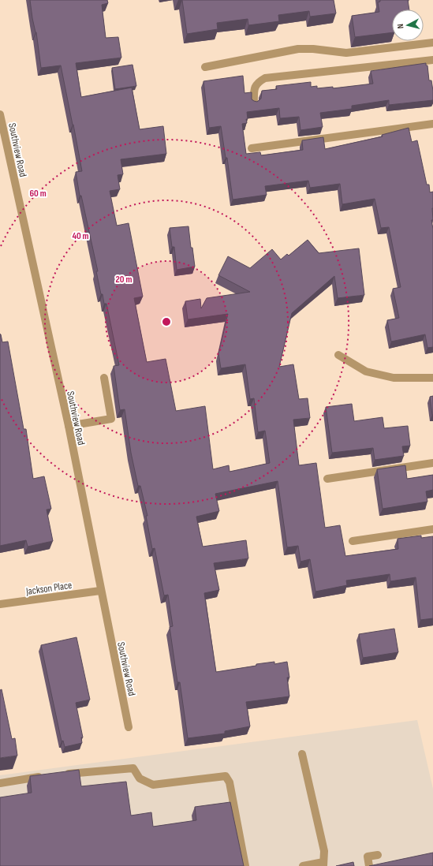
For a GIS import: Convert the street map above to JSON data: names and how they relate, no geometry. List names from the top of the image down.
{
  "streets": {
    "street": ["Southview Road", "Jackson Place"]
  },
  "crossings": [
    ["Southview Road", "Jackson Place"]
  ],
  "north": "left",
  "rings": ["60 m", "40 m", "20 m"]
}
